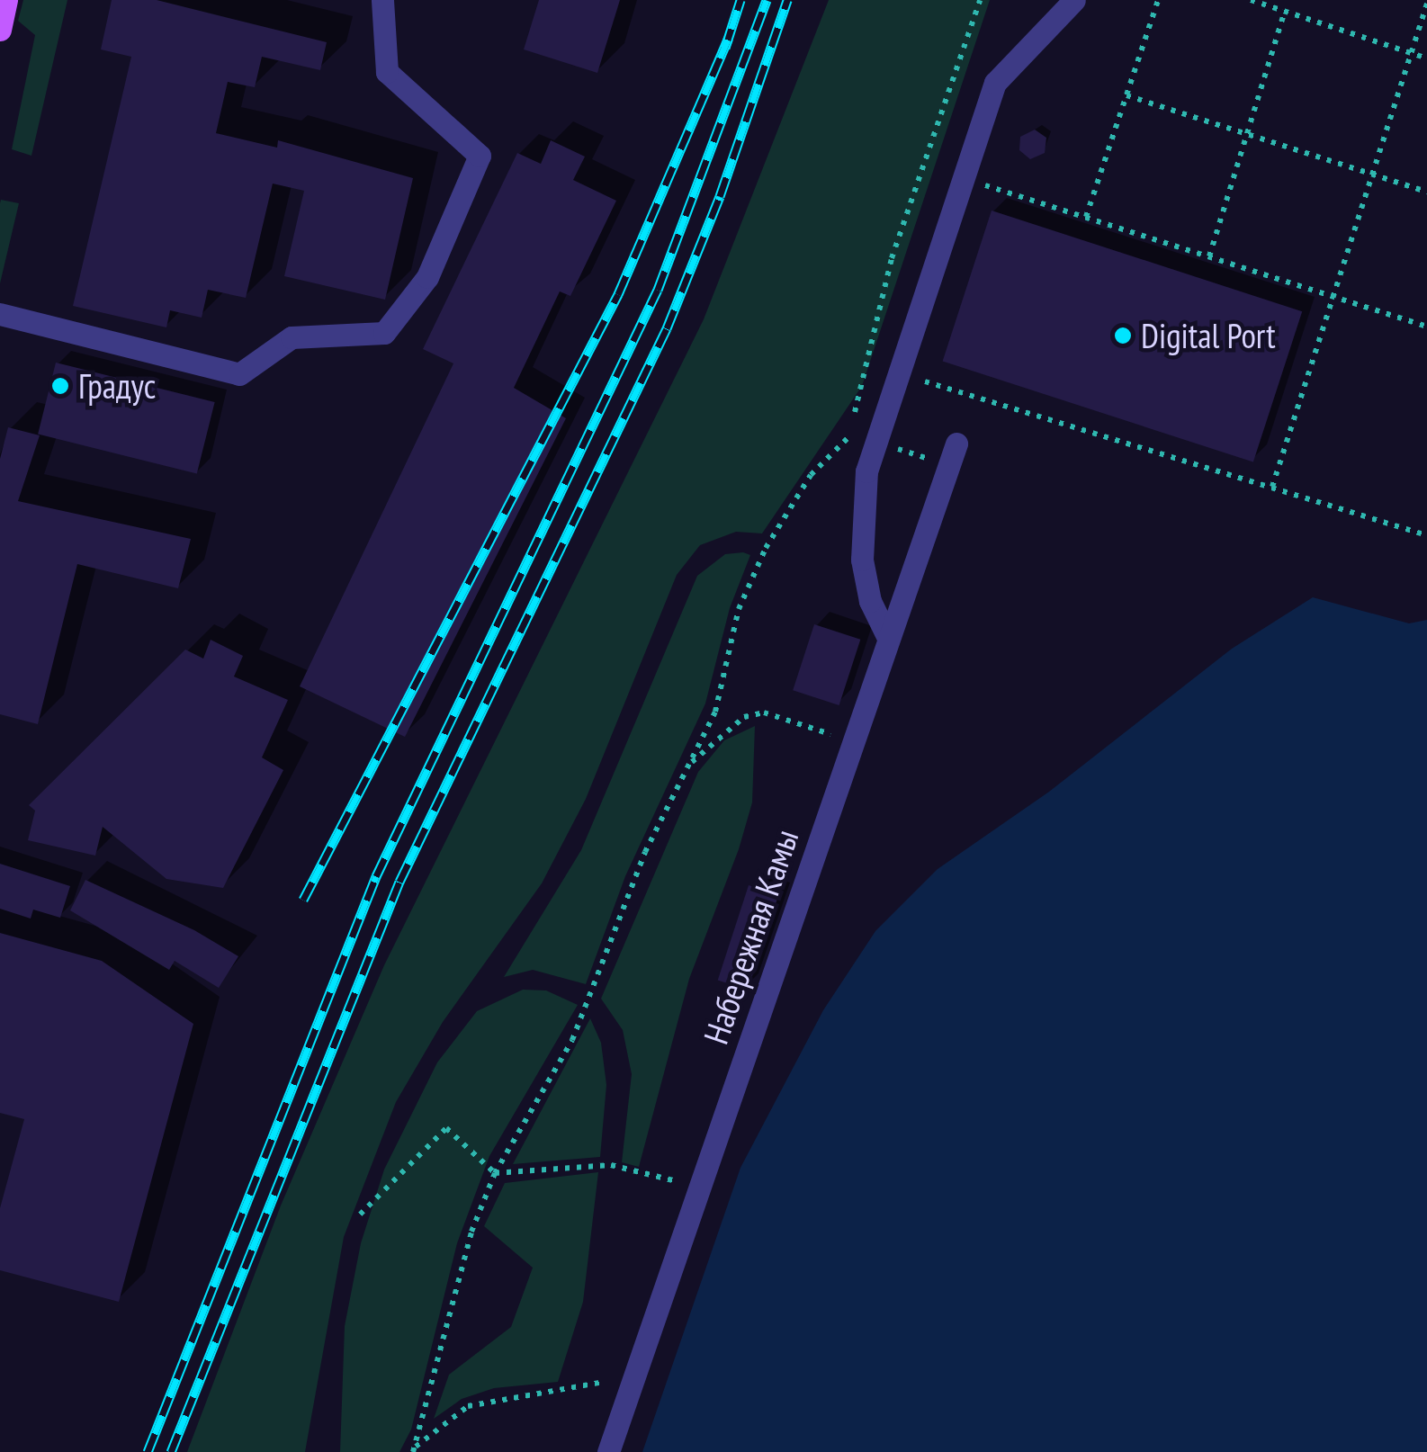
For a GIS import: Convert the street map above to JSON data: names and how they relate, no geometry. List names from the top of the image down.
{
  "streets": {
    "street": ["Набережная Камы"]
  },
  "places": ["Digital Port", "Градус"]
}
